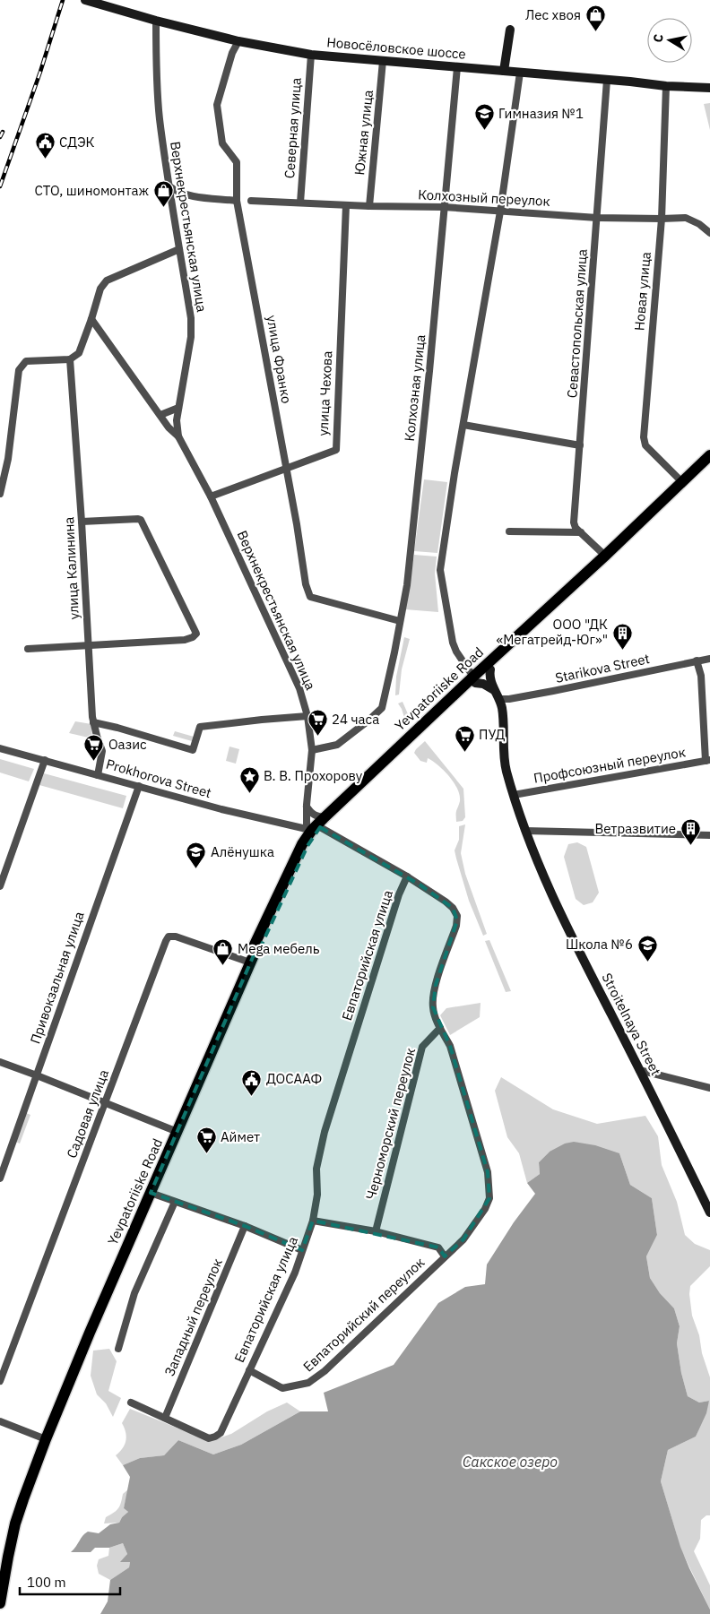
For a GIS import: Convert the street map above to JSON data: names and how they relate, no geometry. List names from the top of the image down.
{
  "streets": {
    "main road": ["Yevpatoriiske Road"],
    "street": [
      "Новосёловское шоссе",
      "Северная улица",
      "Южная улица",
      "Колхозный переулок",
      "Верхнекрестьянская улица",
      "Новая улица",
      "Севастопольская улица",
      "улица Франко",
      "Колхозная улица",
      "улица Чехова",
      "улица Калинина",
      "Starikova Street",
      "Профсоюзный переулок",
      "Prokhorova Street",
      "Евпаторийская улица",
      "Привокзальная улица",
      "Stroitelnaya Street",
      "Садовая улица",
      "Черноморский переулок",
      "Евпаторийский переулок",
      "Западный переулок"
    ]
  },
  "crossings": [
    ["Новосёловское шоссе", "Северная улица"],
    ["Новосёловское шоссе", "Южная улица"],
    ["Новосёловское шоссе", "Верхнекрестьянская улица"],
    ["Новосёловское шоссе", "Новая улица"],
    ["Новосёловское шоссе", "Севастопольская улица"],
    ["Новосёловское шоссе", "улица Франко"],
    ["Новосёловское шоссе", "Колхозная улица"],
    ["Северная улица", "Колхозный переулок"],
    ["Южная улица", "Колхозный переулок"],
    ["Колхозный переулок", "Новая улица"],
    ["Колхозный переулок", "Севастопольская улица"],
    ["Колхозный переулок", "Колхозная улица"],
    ["Колхозный переулок", "улица Чехова"],
    ["Верхнекрестьянская улица", "Колхозная улица"],
    ["Верхнекрестьянская улица", "улица Чехова"],
    ["Верхнекрестьянская улица", "Yevpatoriiske Road"],
    ["Верхнекрестьянская улица", "Prokhorova Street"],
    ["Новая улица", "Yevpatoriiske Road"],
    ["Севастопольская улица", "Yevpatoriiske Road"],
    ["улица Франко", "Колхозная улица"],
    ["улица Франко", "улица Чехова"],
    ["улица Калинина", "Prokhorova Street"],
    ["Starikova Street", "Stroitelnaya Street"],
    ["Yevpatoriiske Road", "Prokhorova Street"],
    ["Yevpatoriiske Road", "Stroitelnaya Street"],
    ["Yevpatoriiske Road", "Садовая улица"],
    ["Профсоюзный переулок", "Stroitelnaya Street"],
    ["Prokhorova Street", "Привокзальная улица"],
    ["Евпаторийская улица", "Евпаторийский переулок"],
    ["Евпаторийская улица", "Западный переулок"],
    ["Черноморский переулок", "Евпаторийский переулок"]
  ],
  "water": ["Сакское озеро"],
  "places": {
    "shop": ["Лес хвоя", "СТО, шиномонтаж", "Mega мебель"],
    "school or university": ["Гимназия №1", "Алёнушка", "Школа №6"],
    "public building": ["СДЭК", "ДОСААФ"],
    "building": ["ООО \"ДК «Мегатрейд-Юг»\"", "Ветразвитие"],
    "supermarket": [
      "24 часа",
      "ПУД",
      "Оазис",
      "Аймет"
    ],
    "place": ["В. В. Прохорову"]
  },
  "scale_bar": "100 m",
  "north": "left"
}
